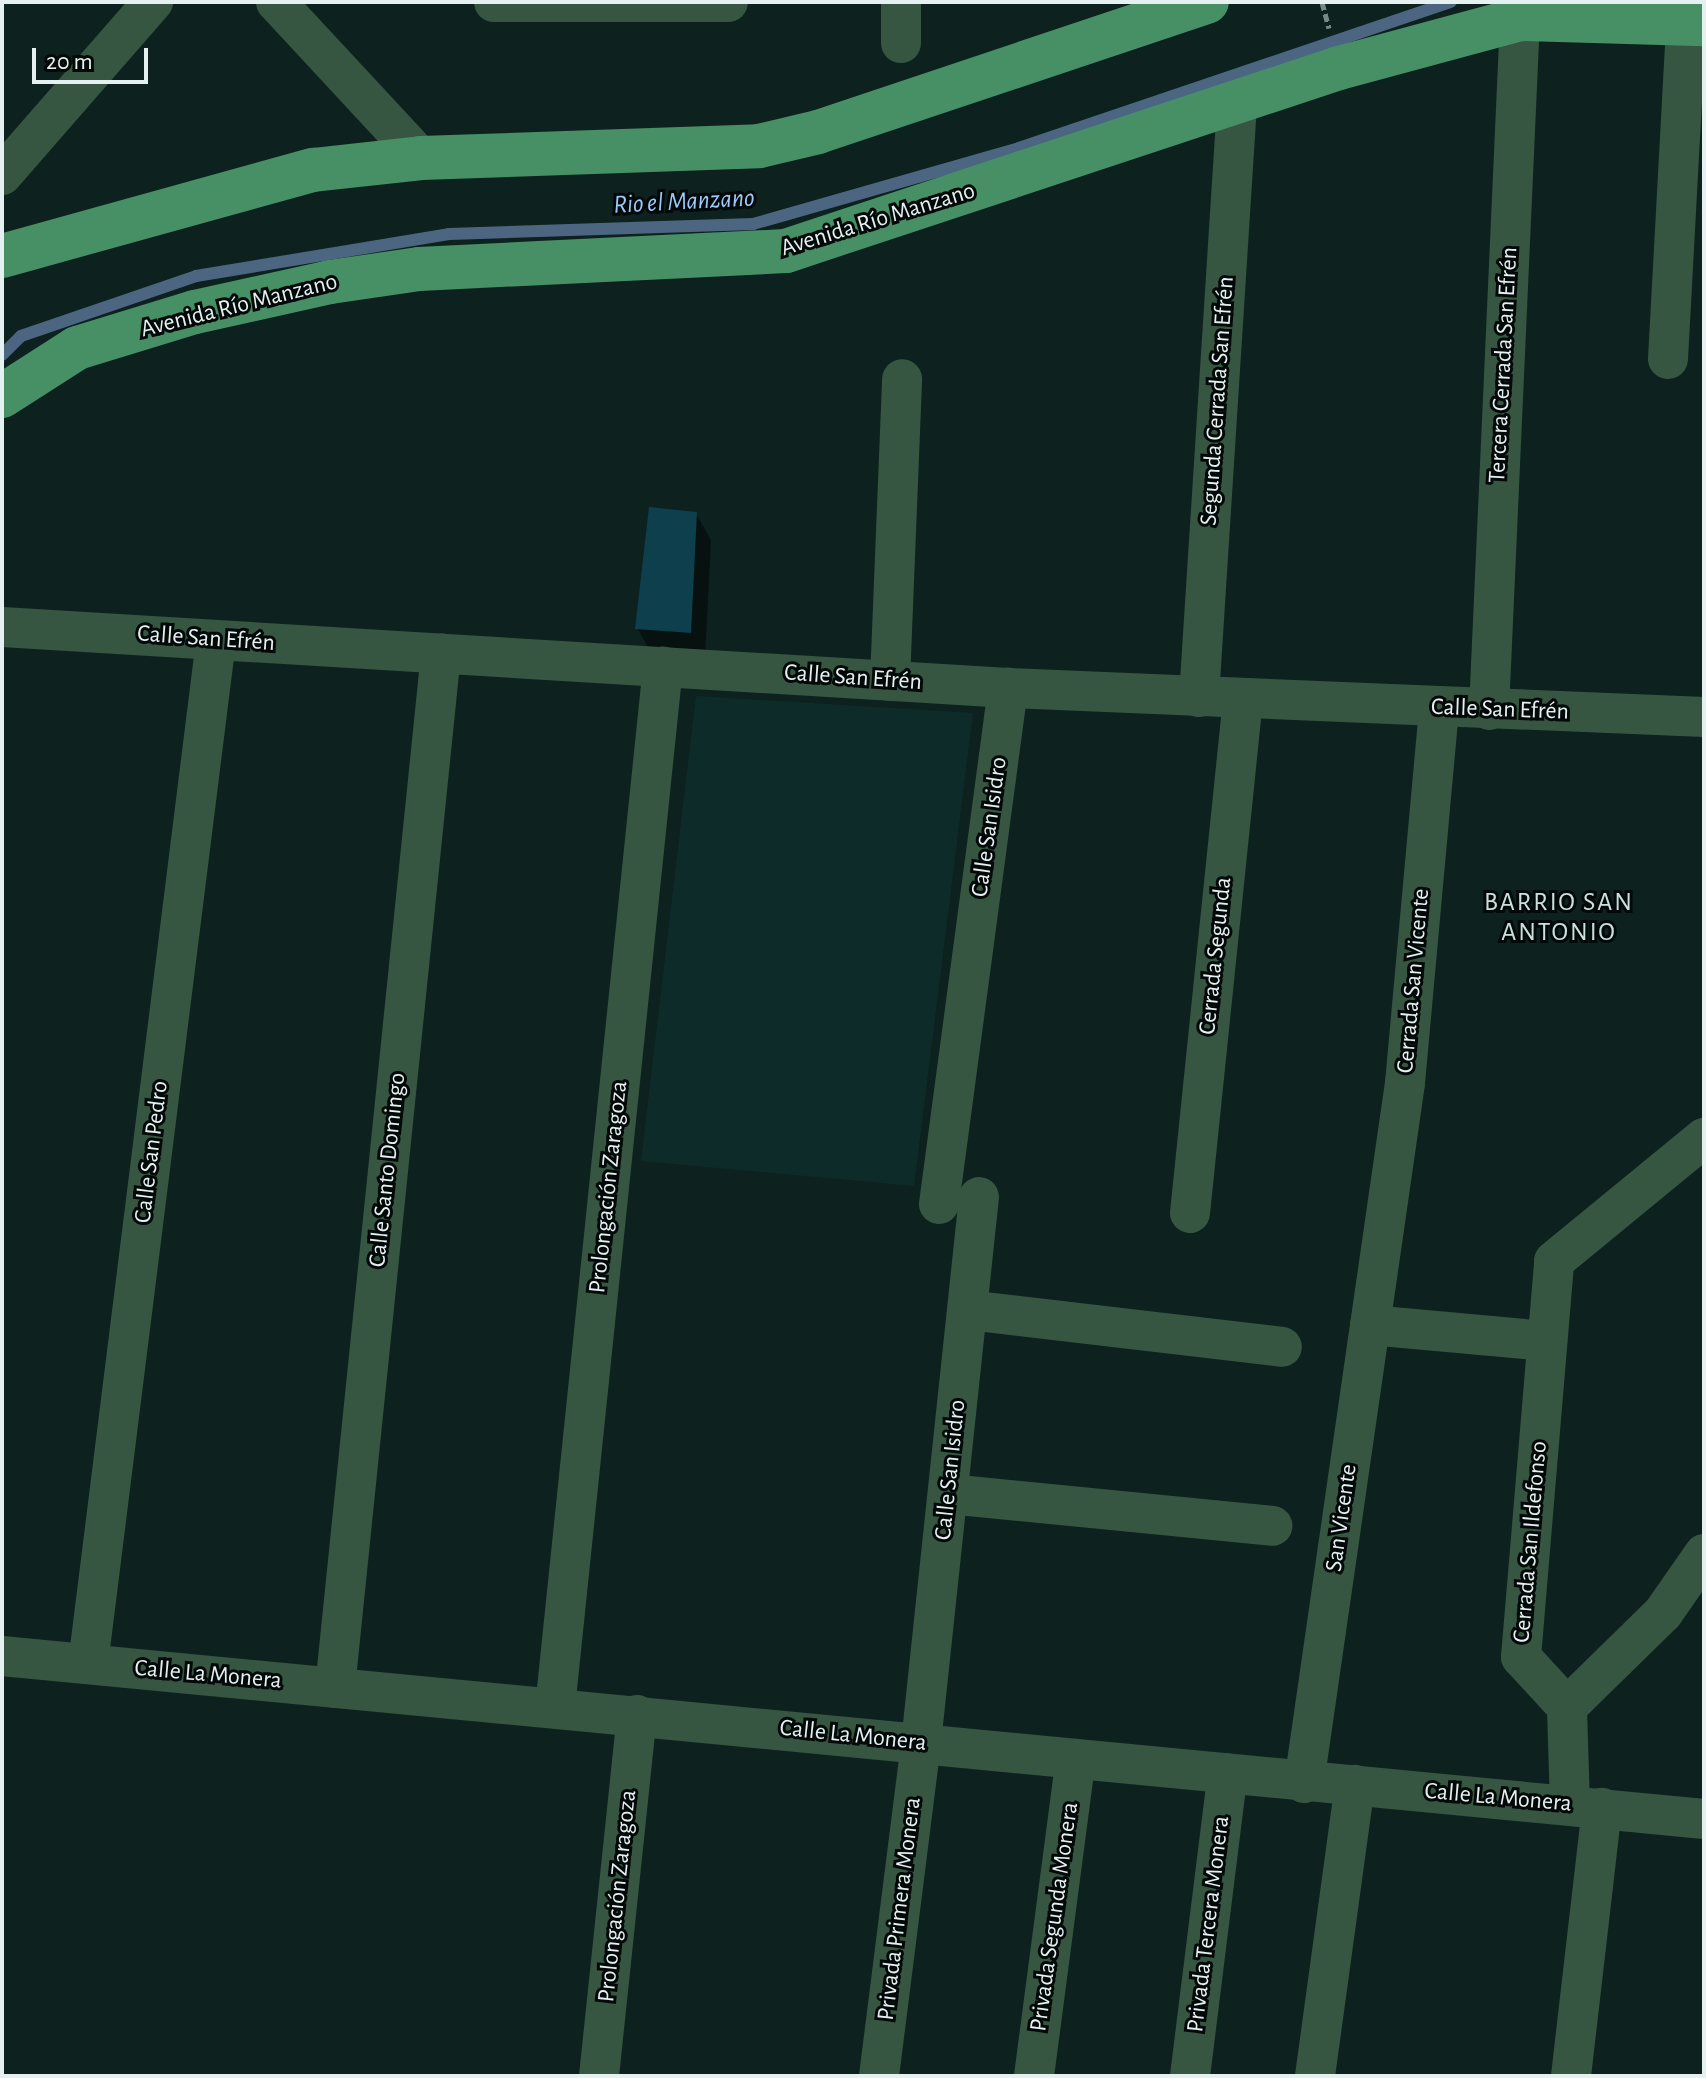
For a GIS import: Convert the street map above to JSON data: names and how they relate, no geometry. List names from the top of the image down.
{
  "streets": {
    "main road": ["Avenida Río Manzano"],
    "street": [
      "Tercera Cerrada San Efrén",
      "Segunda Cerrada San Efrén",
      "Calle San Efrén",
      "Calle San Isidro",
      "Cerrada Segunda",
      "Cerrada San Vicente",
      "Calle San Pedro",
      "Calle Santo Domingo",
      "Prolongación Zaragoza",
      "San Vicente",
      "Cerrada San Ildefonso",
      "Calle La Monera",
      "Privada Primera Monera",
      "Privada Segunda Monera",
      "Privada Tercera Monera"
    ]
  },
  "crossings": [
    ["Avenida Río Manzano", "Tercera Cerrada San Efrén"],
    ["Avenida Río Manzano", "Segunda Cerrada San Efrén"],
    ["Tercera Cerrada San Efrén", "Calle San Efrén"],
    ["Segunda Cerrada San Efrén", "Calle San Efrén"],
    ["Calle San Efrén", "Calle San Isidro"],
    ["Calle San Efrén", "Cerrada Segunda"],
    ["Calle San Efrén", "Cerrada San Vicente"],
    ["Calle San Efrén", "Calle San Pedro"],
    ["Calle San Efrén", "Calle Santo Domingo"],
    ["Calle San Efrén", "Prolongación Zaragoza"],
    ["Calle San Isidro", "Calle La Monera"],
    ["Calle San Isidro", "Privada Primera Monera"],
    ["Cerrada San Vicente", "San Vicente"],
    ["Calle San Pedro", "Calle La Monera"],
    ["Calle Santo Domingo", "Calle La Monera"],
    ["Prolongación Zaragoza", "Calle La Monera"],
    ["San Vicente", "Calle La Monera"],
    ["Calle La Monera", "Privada Primera Monera"],
    ["Calle La Monera", "Privada Segunda Monera"],
    ["Calle La Monera", "Privada Tercera Monera"]
  ],
  "districts": ["BARRIO SAN ANTONIO"],
  "water": ["Rio el Manzano"],
  "scale_bar": "20 m"
}
